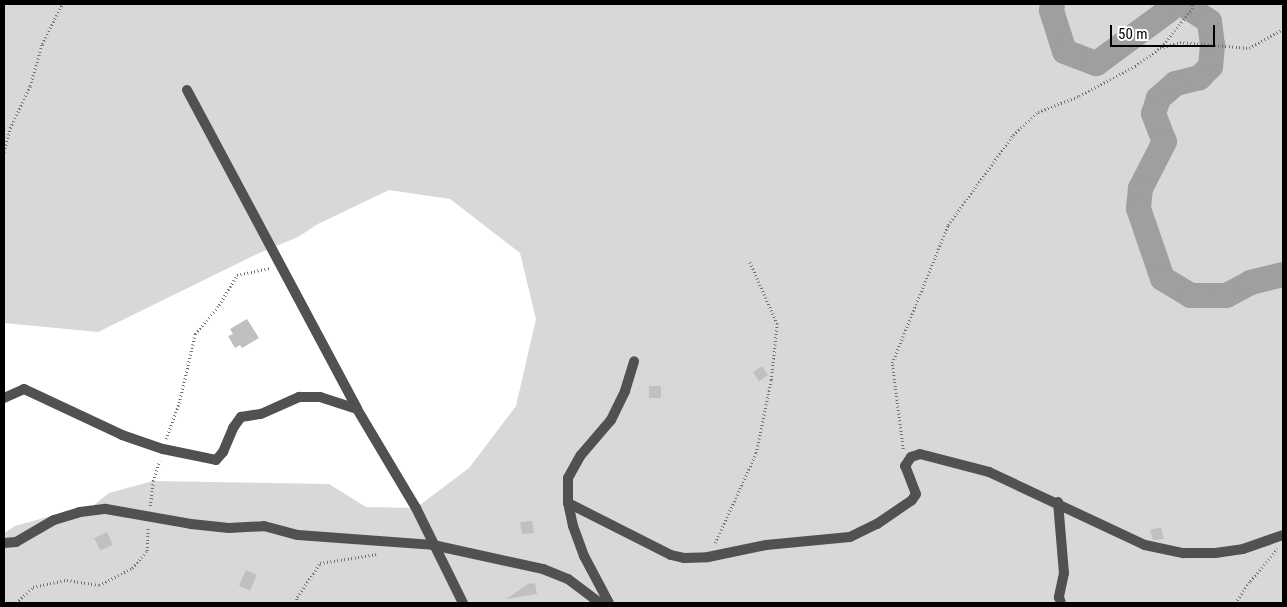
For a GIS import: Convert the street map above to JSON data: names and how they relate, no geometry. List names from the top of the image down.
{
  "scale_bar": "50 m"
}
